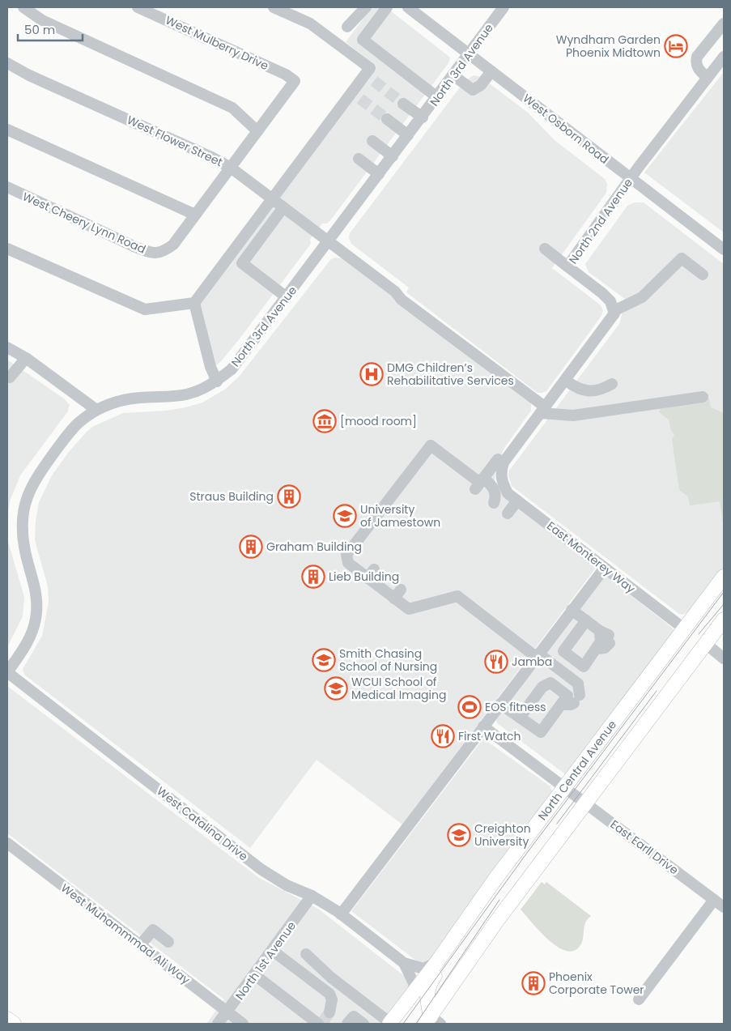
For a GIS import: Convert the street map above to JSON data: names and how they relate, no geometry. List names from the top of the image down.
{
  "streets": {
    "main road": ["North Central Avenue"],
    "street": [
      "West Mulberry Drive",
      "North 3rd Avenue",
      "West Osborn Road",
      "West Flower Street",
      "North 2nd Avenue",
      "West Cheery Lynn Road",
      "East Monterey Way",
      "West Catalina Drive",
      "East Earll Drive",
      "West Muhammmad Ali Way",
      "North 1st Avenue"
    ]
  },
  "crossings": [
    ["North 3rd Avenue", "West Osborn Road"],
    ["North 3rd Avenue", "West Flower Street"],
    ["North 3rd Avenue", "West Catalina Drive"],
    ["West Osborn Road", "North 2nd Avenue"],
    ["East Monterey Way", "North Central Avenue"],
    ["North Central Avenue", "West Catalina Drive"],
    ["North Central Avenue", "East Earll Drive"],
    ["West Catalina Drive", "North 1st Avenue"],
    ["West Muhammmad Ali Way", "North 1st Avenue"]
  ],
  "places": {
    "hotel": ["Wyndham Garden Phoenix Midtown"],
    "hospital": ["DMG Children’s Rehabilitative Services"],
    "museum": ["[mood room]"],
    "building": [
      "Straus Building",
      "Graham Building",
      "Lieb Building",
      "Phoenix Corporate Tower"
    ],
    "school or university": [
      "University of Jamestown",
      "Smith Chasing School of Nursing",
      "WCUI School of Medical Imaging",
      "Creighton University"
    ],
    "restaurant": ["Jamba", "First Watch"],
    "sports": ["EOS fitness"]
  },
  "scale_bar": "50 m"
}
